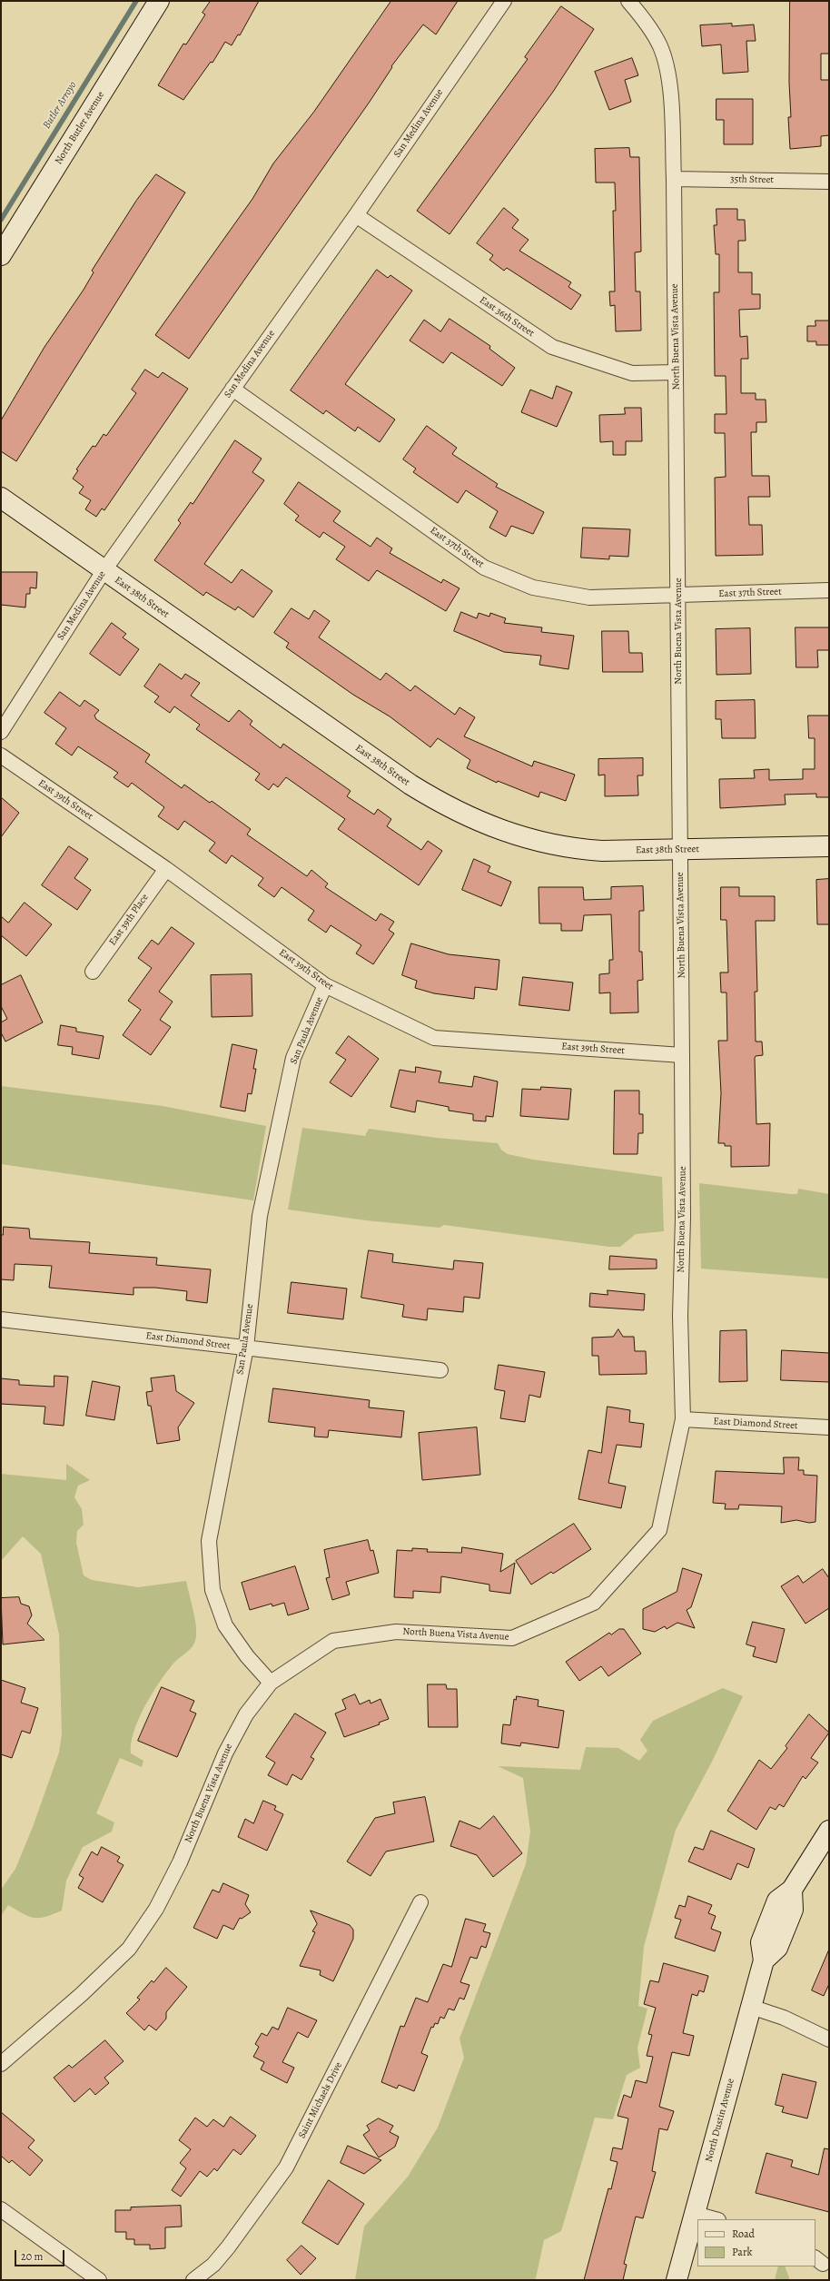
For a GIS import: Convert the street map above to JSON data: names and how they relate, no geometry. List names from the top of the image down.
{
  "streets": {
    "street": [
      "San Medina Avenue",
      "North Butler Avenue",
      "35th Street",
      "East 36th Street",
      "North Buena Vista Avenue",
      "East 37th Street",
      "East 38th Street",
      "East 39th Street",
      "East 39th Place",
      "San Paula Avenue",
      "East Diamond Street",
      "Saint Michaels Drive",
      "North Dustin Avenue"
    ]
  },
  "crossings": [
    ["San Medina Avenue", "East 36th Street"],
    ["San Medina Avenue", "East 37th Street"],
    ["San Medina Avenue", "East 38th Street"],
    ["35th Street", "North Buena Vista Avenue"],
    ["East 36th Street", "North Buena Vista Avenue"],
    ["North Buena Vista Avenue", "East 37th Street"],
    ["North Buena Vista Avenue", "East 38th Street"],
    ["North Buena Vista Avenue", "East 39th Street"],
    ["North Buena Vista Avenue", "San Paula Avenue"],
    ["North Buena Vista Avenue", "East Diamond Street"],
    ["East 39th Street", "East 39th Place"],
    ["East 39th Street", "San Paula Avenue"],
    ["San Paula Avenue", "East Diamond Street"]
  ],
  "water": ["Butler Arroyo"],
  "legend": ["Road", "Park"],
  "scale_bar": "20 m"
}
